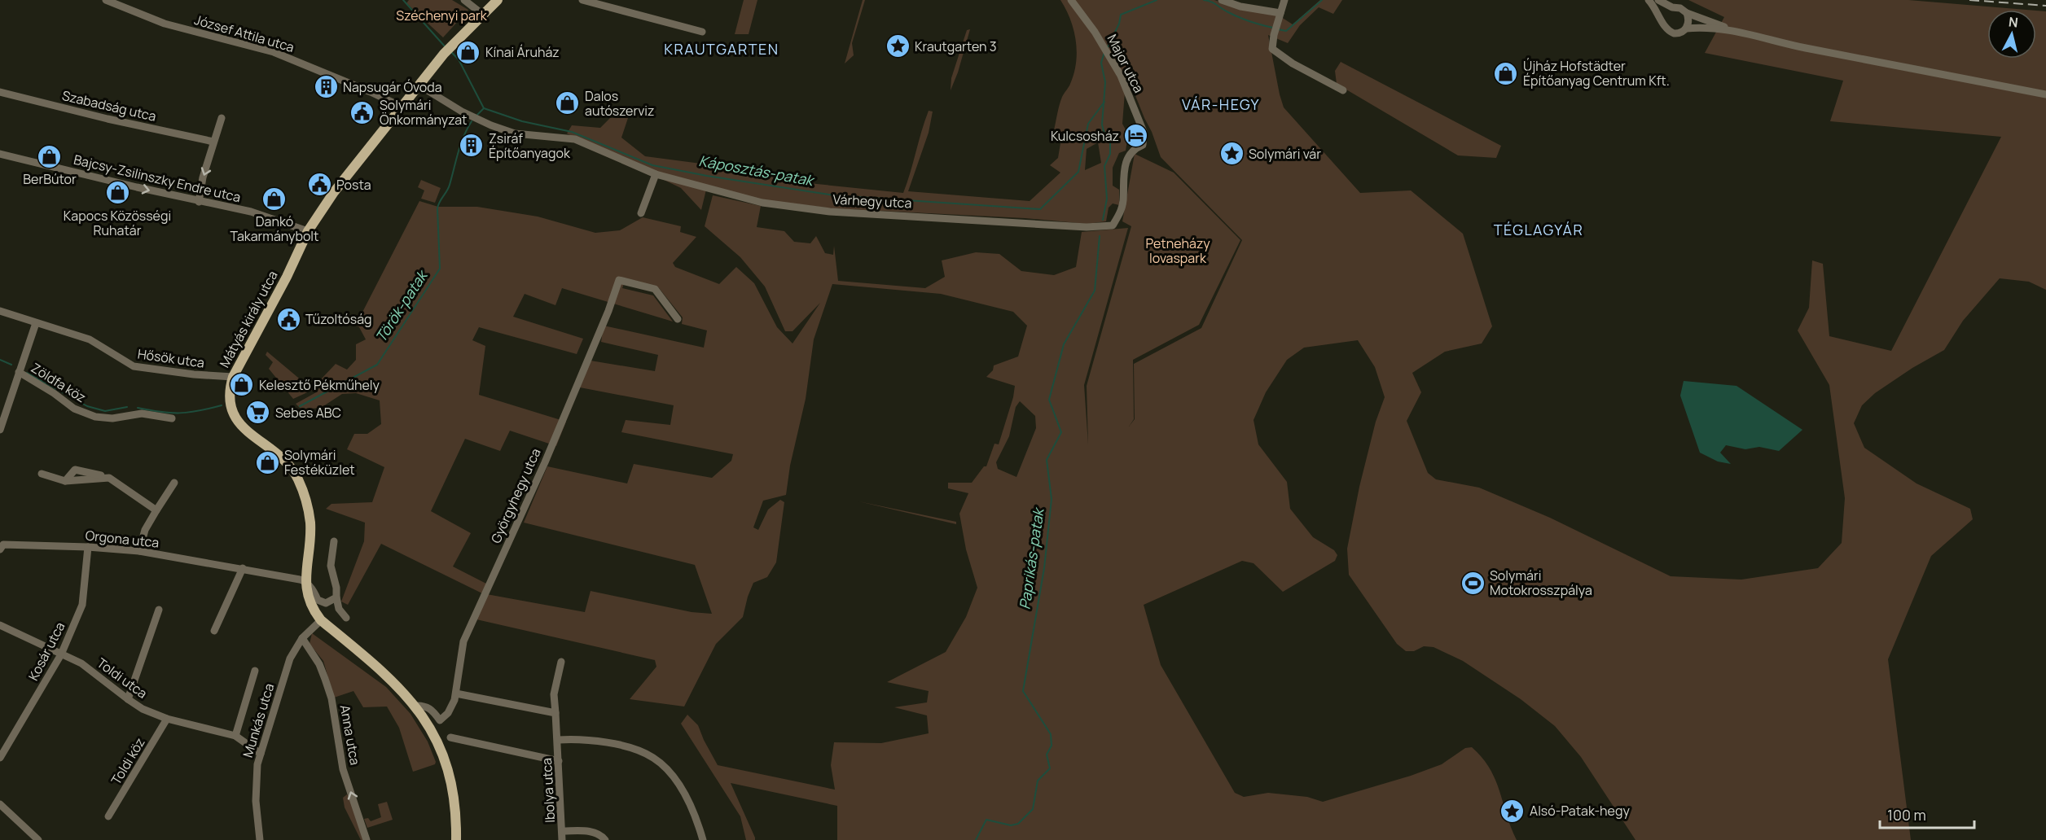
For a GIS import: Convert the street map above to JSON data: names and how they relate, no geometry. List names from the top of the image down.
{
  "streets": {
    "main road": ["Mátyás király utca"],
    "street": [
      "József Attila utca",
      "Major utca",
      "Szabadság utca",
      "Bajcsy-Zsilinszky Endre utca",
      "Várhegy utca",
      "Hősök utca",
      "Zöldfa köz",
      "Györgyhegy utca",
      "Orgona utca",
      "Kosár utca",
      "Toldi utca",
      "Munkás utca",
      "Anna utca",
      "Toldi köz",
      "Ibolya utca"
    ]
  },
  "crossings": [
    ["József Attila utca", "Mátyás király utca"],
    ["Major utca", "Várhegy utca"],
    ["Bajcsy-Zsilinszky Endre utca", "Mátyás király utca"],
    ["Várhegy utca", "Mátyás király utca"],
    ["Mátyás király utca", "Hősök utca"],
    ["Mátyás király utca", "Györgyhegy utca"],
    ["Mátyás király utca", "Orgona utca"],
    ["Mátyás király utca", "Munkás utca"],
    ["Orgona utca", "Kosár utca"],
    ["Kosár utca", "Toldi utca"],
    ["Toldi utca", "Munkás utca"],
    ["Toldi utca", "Toldi köz"],
    ["Munkás utca", "Anna utca"]
  ],
  "one_way": ["Bajcsy-Zsilinszky Endre utca", "Anna utca"],
  "districts": ["KRAUTGARTEN", "VÁR-HEGY", "TÉGLAGYÁR"],
  "water": ["Káposztás-patak", "Török-patak", "Paprikás-patak"],
  "parks": ["Széchenyi park", "Petneházy lovaspark"],
  "places": {
    "place": ["Krautgarten 3", "Solymári vár", "Alsó-Patak-hegy"],
    "shop": [
      "Kínai Áruház",
      "Újház Hofstädter Építőanyag Centrum Kft.",
      "Dalos autószerviz",
      "BerBútor",
      "Kapocs Közösségi Ruhatár",
      "Dankó Takarmánybolt",
      "Kelesztő Pékműhely",
      "Solymári Festéküzlet"
    ],
    "building": ["Napsugár Óvoda", "Zsiráf Építőanyagok"],
    "public building": ["Solymári Önkormányzat", "Posta", "Tűzoltóság"],
    "hotel": ["Kulcsosház"],
    "supermarket": ["Sebes ABC"],
    "sports": ["Solymári Motokrosszpálya"]
  },
  "scale_bar": "100 m",
  "north": "top"
}
